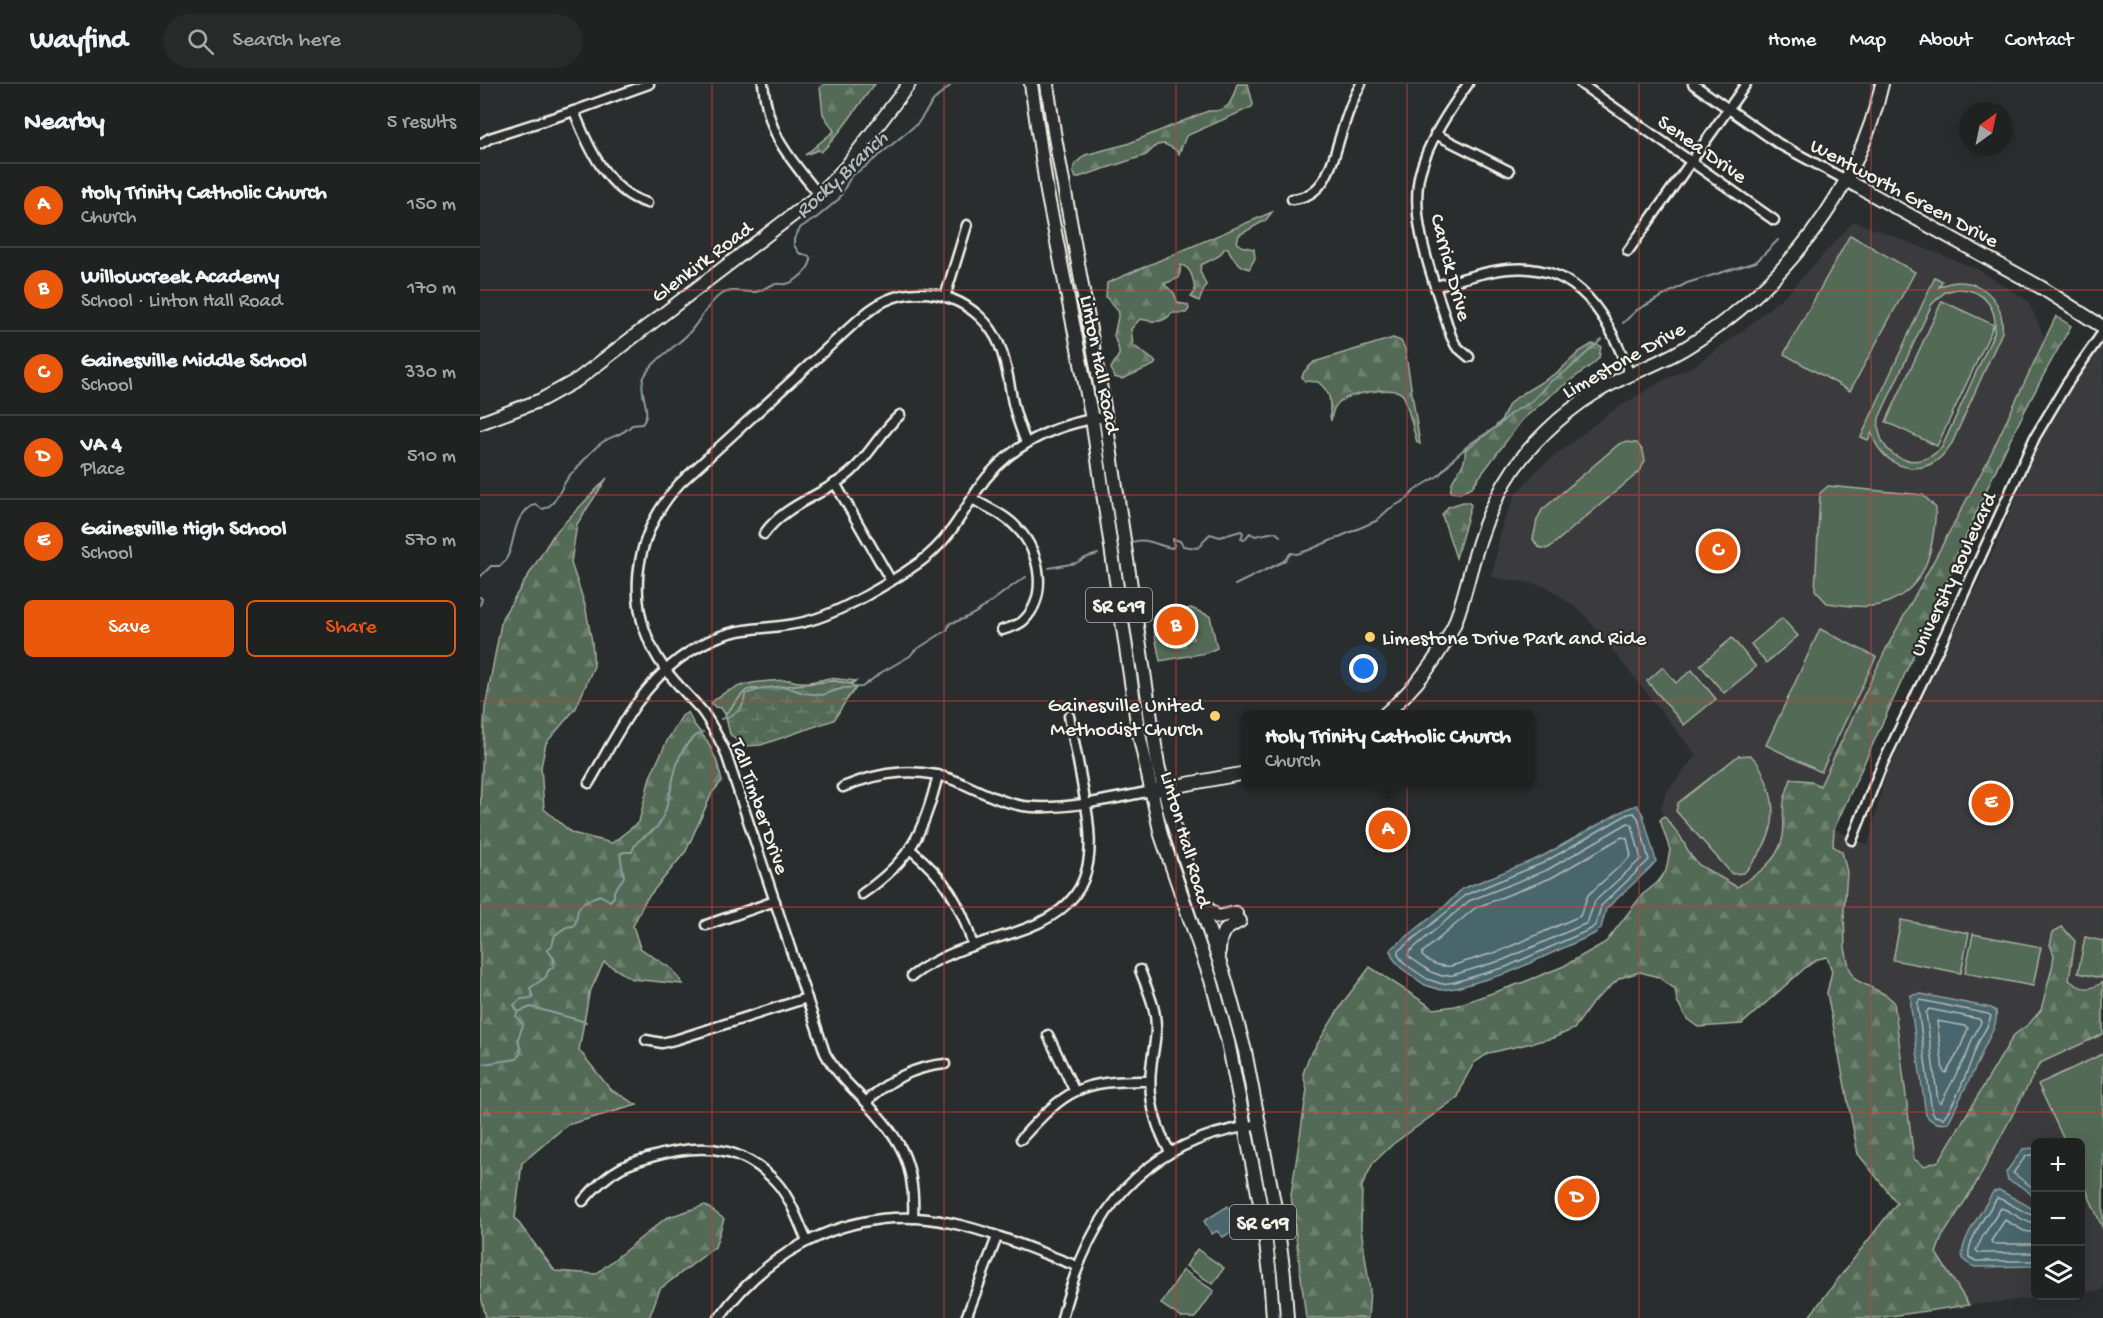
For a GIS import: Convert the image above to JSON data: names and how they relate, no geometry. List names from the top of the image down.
{
  "streets": {
    "main road": [
      "Wentworth Green Drive",
      "Glenkirk Road",
      "Limestone Drive",
      "Linton Hall Road",
      "SR 619"
    ],
    "street": [
      "Senea Drive",
      "Carrick Drive",
      "University Boulevard",
      "Tall Timber Drive"
    ]
  },
  "crossings": [
    ["Wentworth Green Drive", "Limestone Drive"]
  ],
  "water": ["Rocky Branch"],
  "places": ["Limestone Drive Park and Ride", "Gainesville United Methodist Church"],
  "north": "top right",
  "page": {
    "header": "Wayfind",
    "search": "Search here",
    "nav": [
      "Home",
      "Map",
      "About",
      "Contact"
    ],
    "heading": ["Nearby", "5 results"],
    "list": [
      {
        "mark": "A",
        "name": "Holy Trinity Catholic Church",
        "note": "Church",
        "value": "150 m"
      },
      {
        "mark": "B",
        "name": "Willowcreek Academy",
        "note": "School · Linton Hall Road",
        "value": "170 m"
      },
      {
        "mark": "C",
        "name": "Gainesville Middle School",
        "note": "School",
        "value": "330 m"
      },
      {
        "mark": "D",
        "name": "VA 4",
        "note": "Place",
        "value": "510 m"
      },
      {
        "mark": "E",
        "name": "Gainesville High School",
        "note": "School",
        "value": "570 m"
      }
    ],
    "pins": [
      "C",
      "B",
      "E",
      "A",
      "D"
    ],
    "buttons": ["Save", "Share"],
    "popup": ["Holy Trinity Catholic Church", "Church"],
    "map_buttons": ["+", "−"]
  }
}
